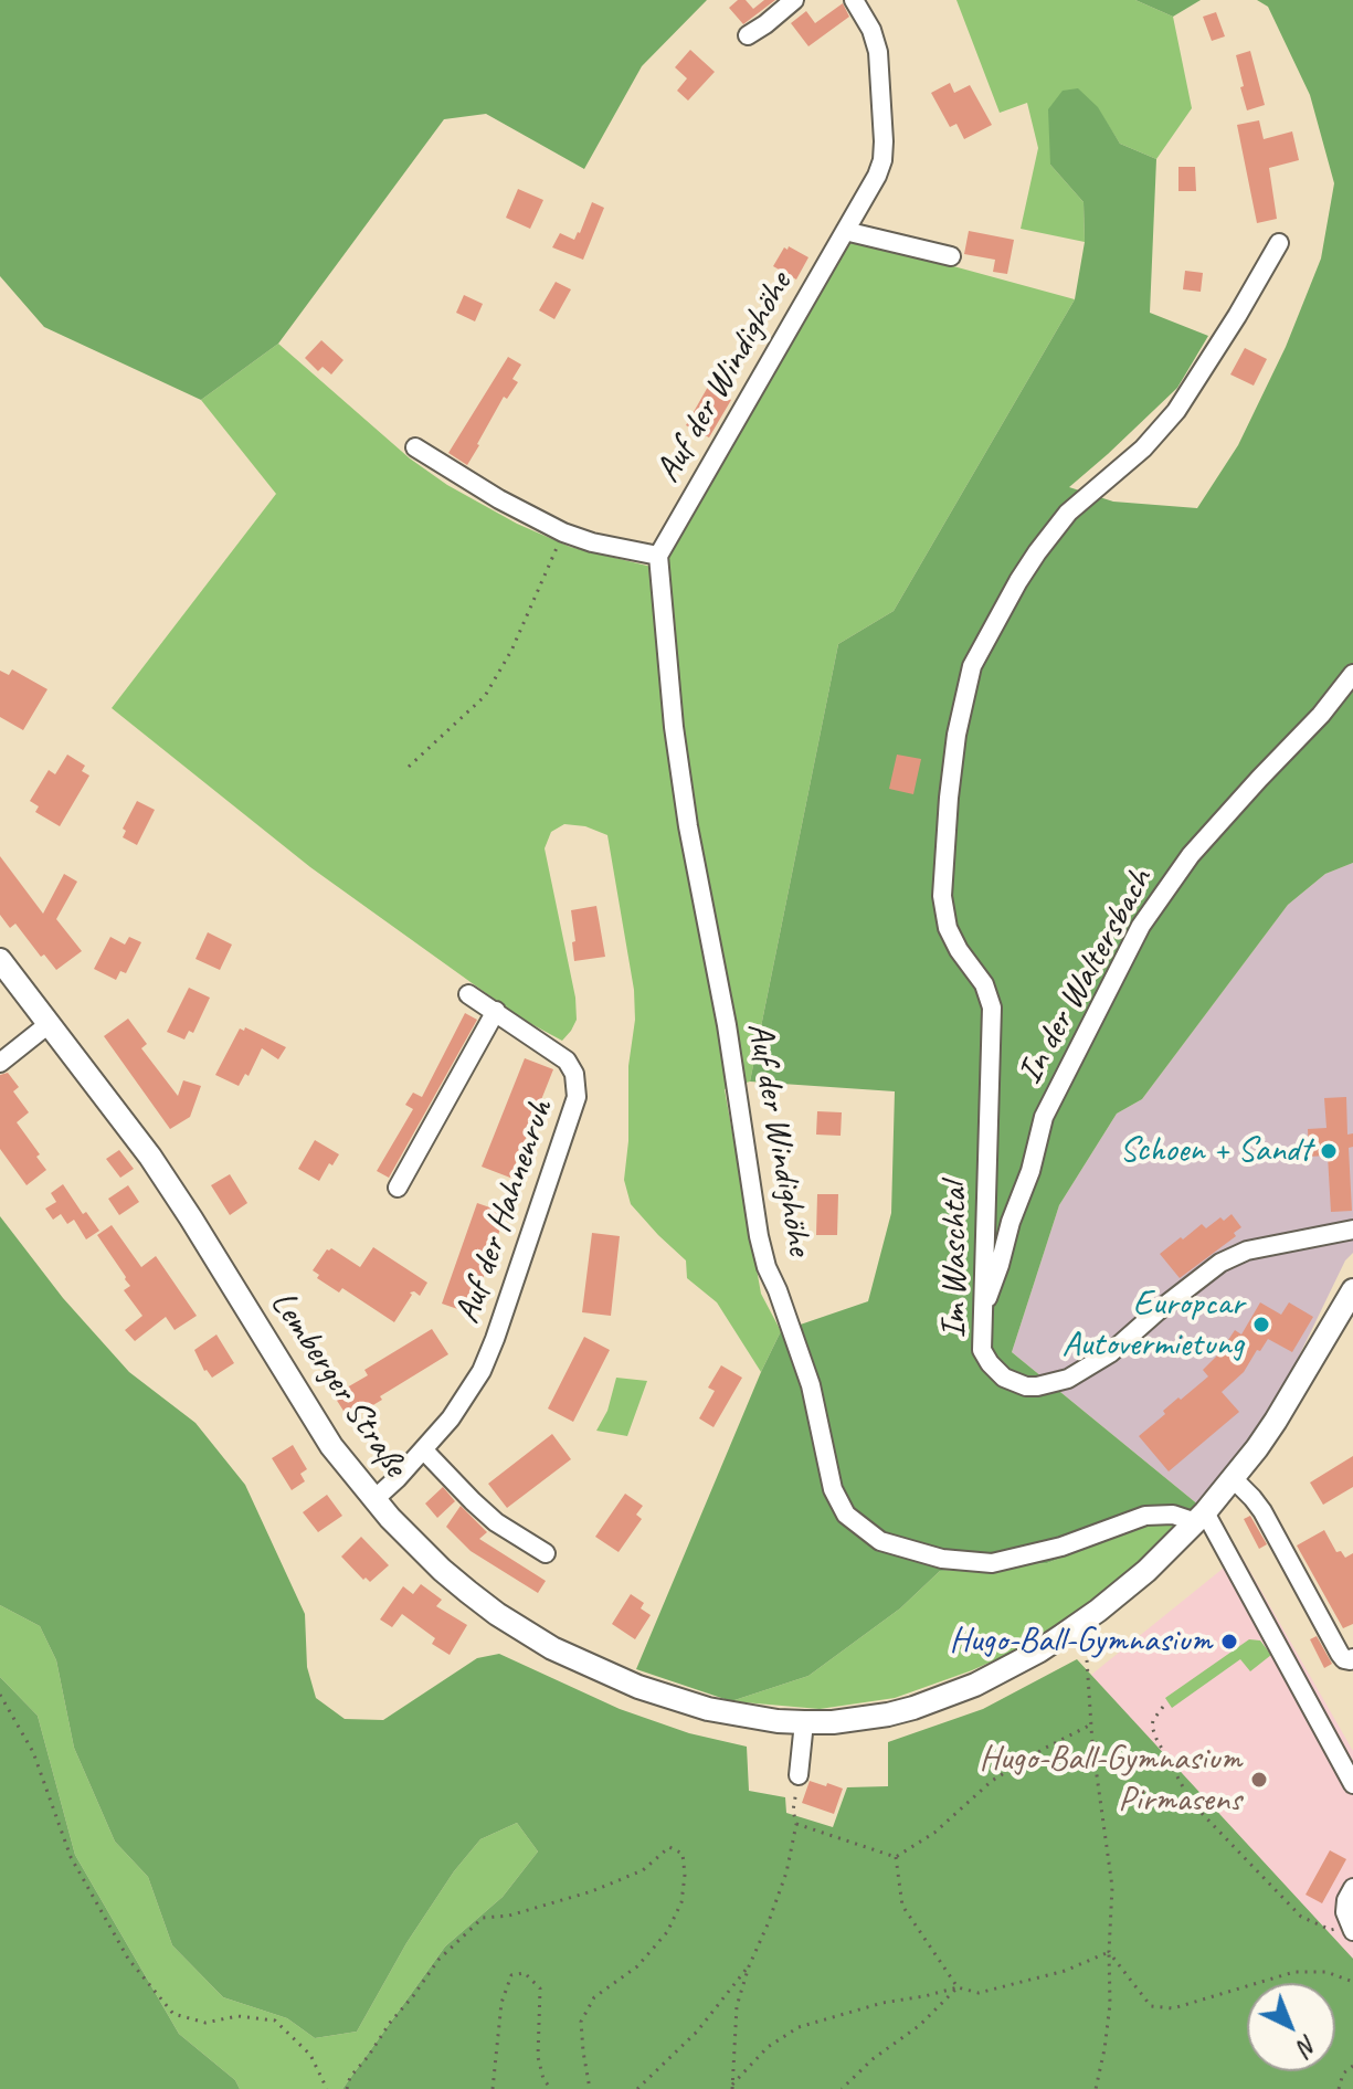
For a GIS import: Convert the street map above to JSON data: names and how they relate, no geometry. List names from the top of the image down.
{
  "streets": {
    "main road": ["Lemberger Straße"],
    "street": [
      "Auf der Windighöhe",
      "In der Waltersbach",
      "Auf der Hahnenruh",
      "Im Waschtal"
    ]
  },
  "crossings": [
    ["Auf der Windighöhe", "Lemberger Straße"],
    ["In der Waltersbach", "Im Waschtal"],
    ["Auf der Hahnenruh", "Lemberger Straße"]
  ],
  "places": [
    "Schoen + Sandt",
    "Europcar Autovermietung",
    "Hugo-Ball-Gymnasium",
    "Hugo-Ball-Gymnasium Pirmasens"
  ],
  "north": "bottom right"
}
